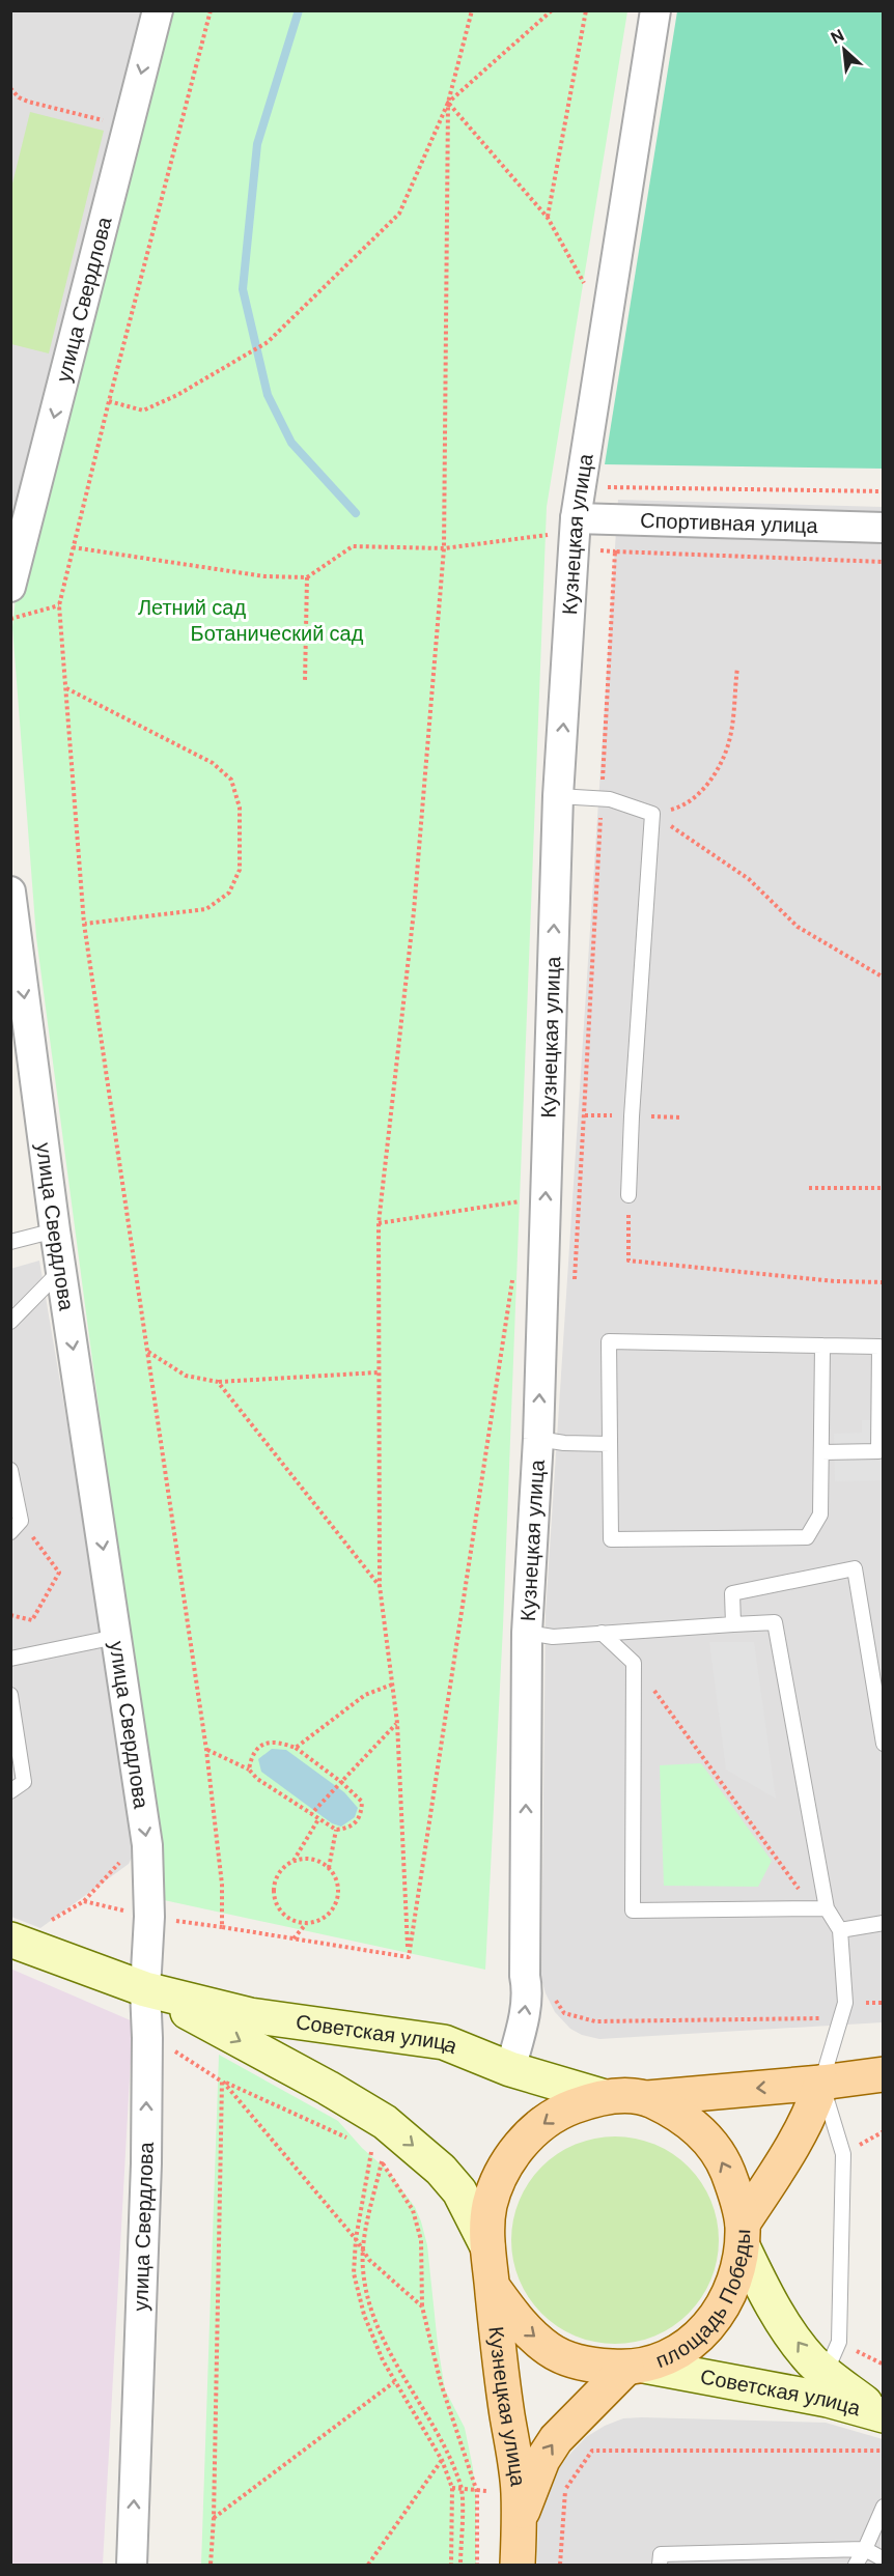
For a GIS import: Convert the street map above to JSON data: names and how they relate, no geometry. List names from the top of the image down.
{
  "streets": {
    "main road": ["Кузнецкая улица", "Советская улица", "площадь Победы"],
    "street": ["улица Свердлова", "Спортивная улица"]
  },
  "crossings": [
    ["улица Свердлова", "Советская улица"],
    ["Спортивная улица", "Кузнецкая улица"],
    ["Кузнецкая улица", "Советская улица"],
    ["Кузнецкая улица", "площадь Победы"],
    ["Советская улица", "площадь Победы"]
  ],
  "one_way": ["Кузнецкая улица"],
  "parks": ["Летний сад", "Ботанический сад"],
  "north": "top left"
}
